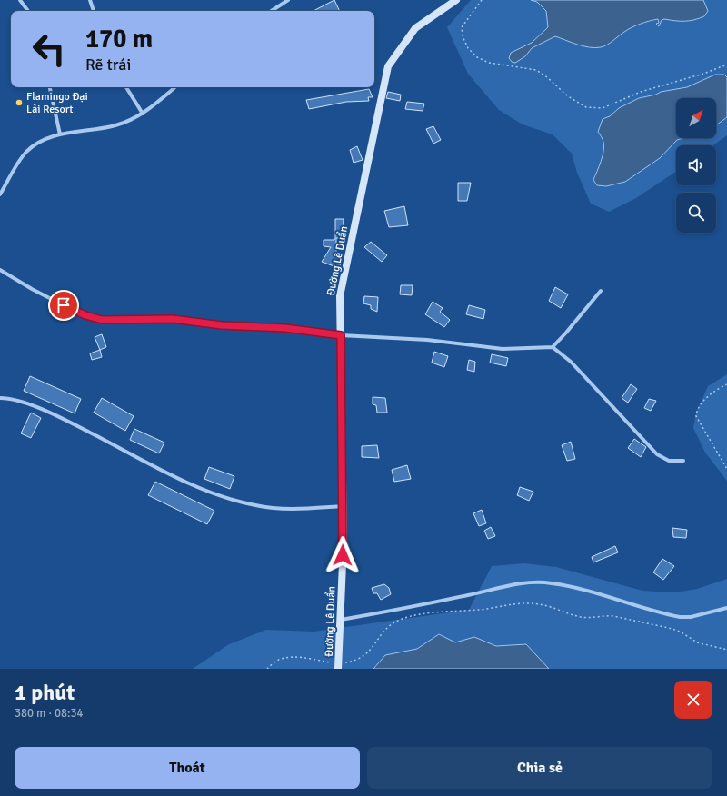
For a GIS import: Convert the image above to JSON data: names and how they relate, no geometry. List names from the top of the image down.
{
  "streets": {
    "main road": ["Đường Lê Duẩn"]
  },
  "places": ["Flamingo Đại Lải Resort"],
  "north": "top right",
  "page": {
    "turn": ["170 m", "Rẽ trái"],
    "heading": ["1 phút", "380 m · 08:34"],
    "buttons": ["Thoát", "Chia sẻ"]
  }
}
